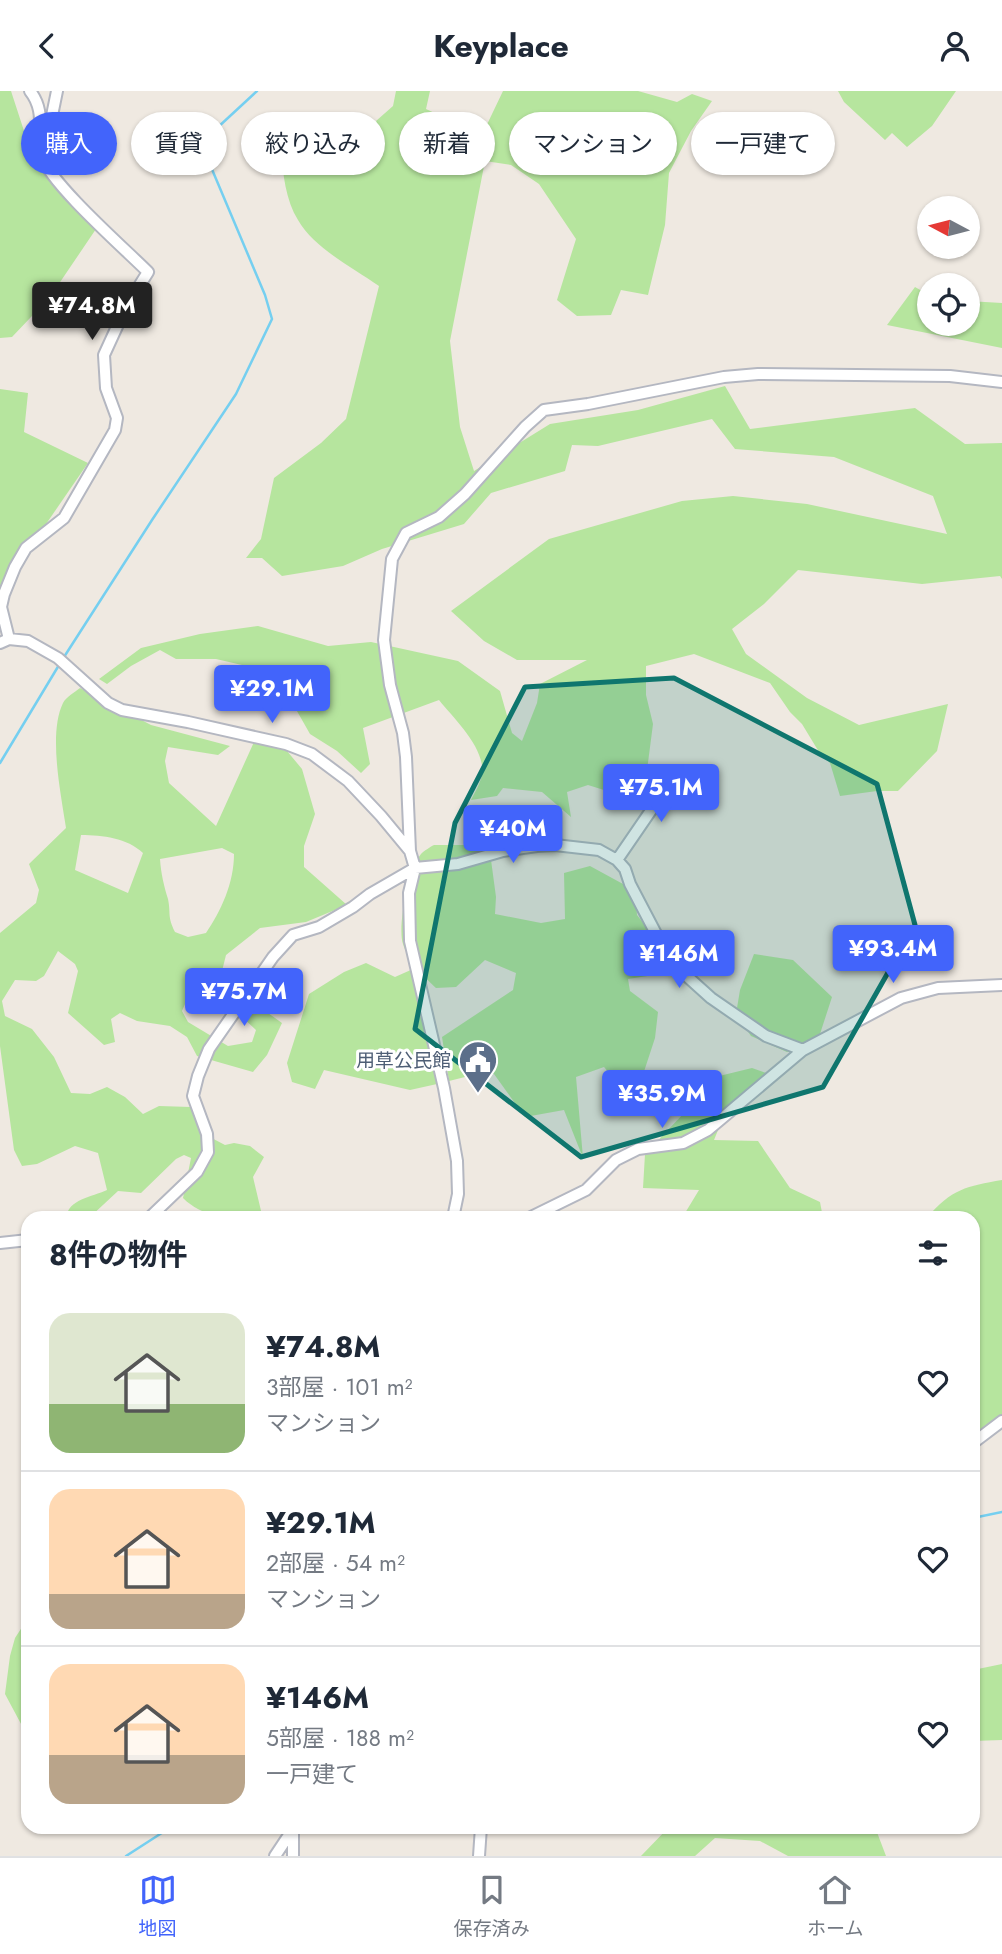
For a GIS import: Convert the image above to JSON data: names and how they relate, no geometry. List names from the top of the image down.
{
  "places": {
    "public building": ["用草公民館"]
  },
  "north": "left",
  "page": {
    "header": "Keyplace",
    "chip": [
      "購入",
      "賃貸",
      "絞り込み",
      "新着",
      "マンション",
      "一戸建て"
    ],
    "price": [
      "¥74.8M",
      "¥29.1M",
      "¥75.1M",
      "¥40M",
      "¥93.4M",
      "¥146M",
      "¥75.7M",
      "¥35.9M"
    ],
    "heading": "8件の物件",
    "list": [
      {
        "name": "¥74.8M",
        "note": "3部屋 · 101 m² · マンション"
      },
      {
        "name": "¥29.1M",
        "note": "2部屋 · 54 m² · マンション"
      },
      {
        "name": "¥146M",
        "note": "5部屋 · 188 m² · 一戸建て"
      }
    ],
    "tabs": ["地図", "保存済み", "ホーム"]
  }
}
